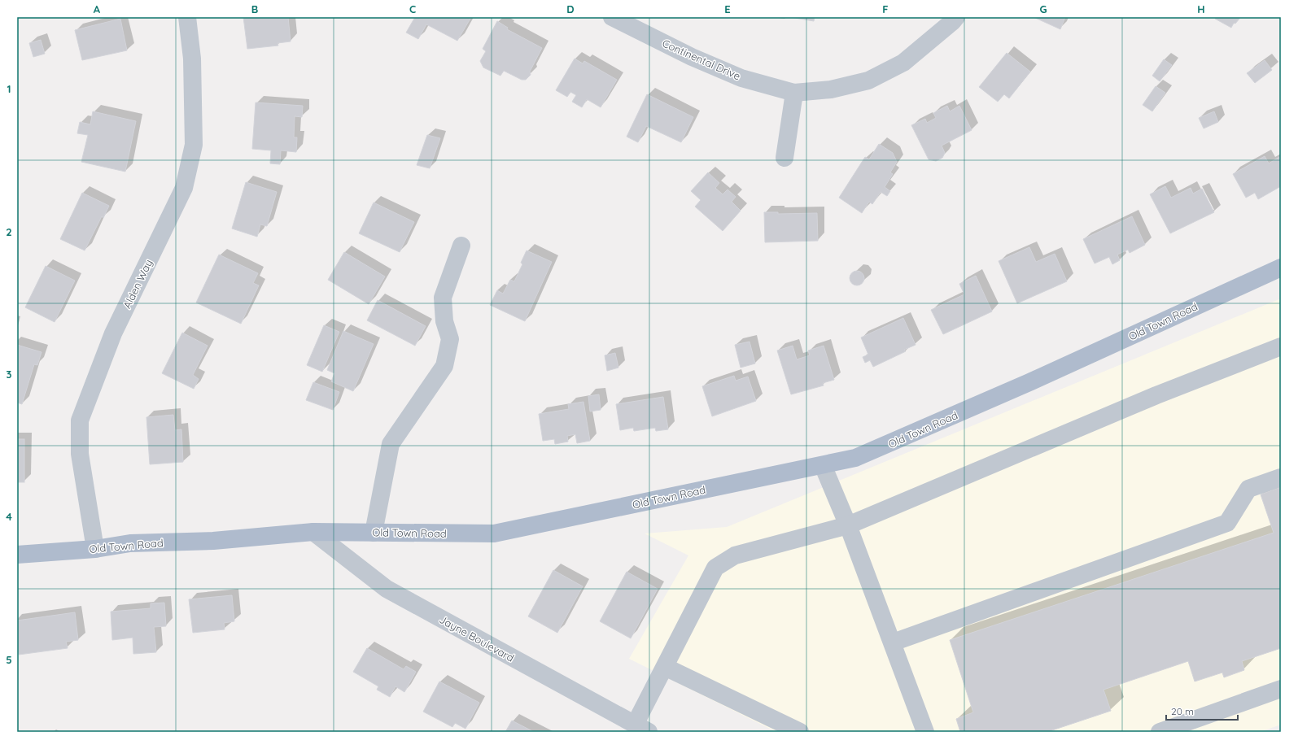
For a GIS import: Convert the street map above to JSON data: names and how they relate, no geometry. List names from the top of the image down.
{
  "streets": {
    "main road": ["Old Town Road"],
    "street": ["Continental Drive", "Alden Way", "Jayne Boulevard"]
  },
  "crossings": [
    ["Alden Way", "Old Town Road"],
    ["Old Town Road", "Jayne Boulevard"]
  ],
  "scale_bar": "20 m",
  "grid": {
    "columns": [
      "A",
      "B",
      "C",
      "D",
      "E",
      "F",
      "G",
      "H"
    ],
    "rows": [
      "1",
      "2",
      "3",
      "4",
      "5"
    ]
  }
}
